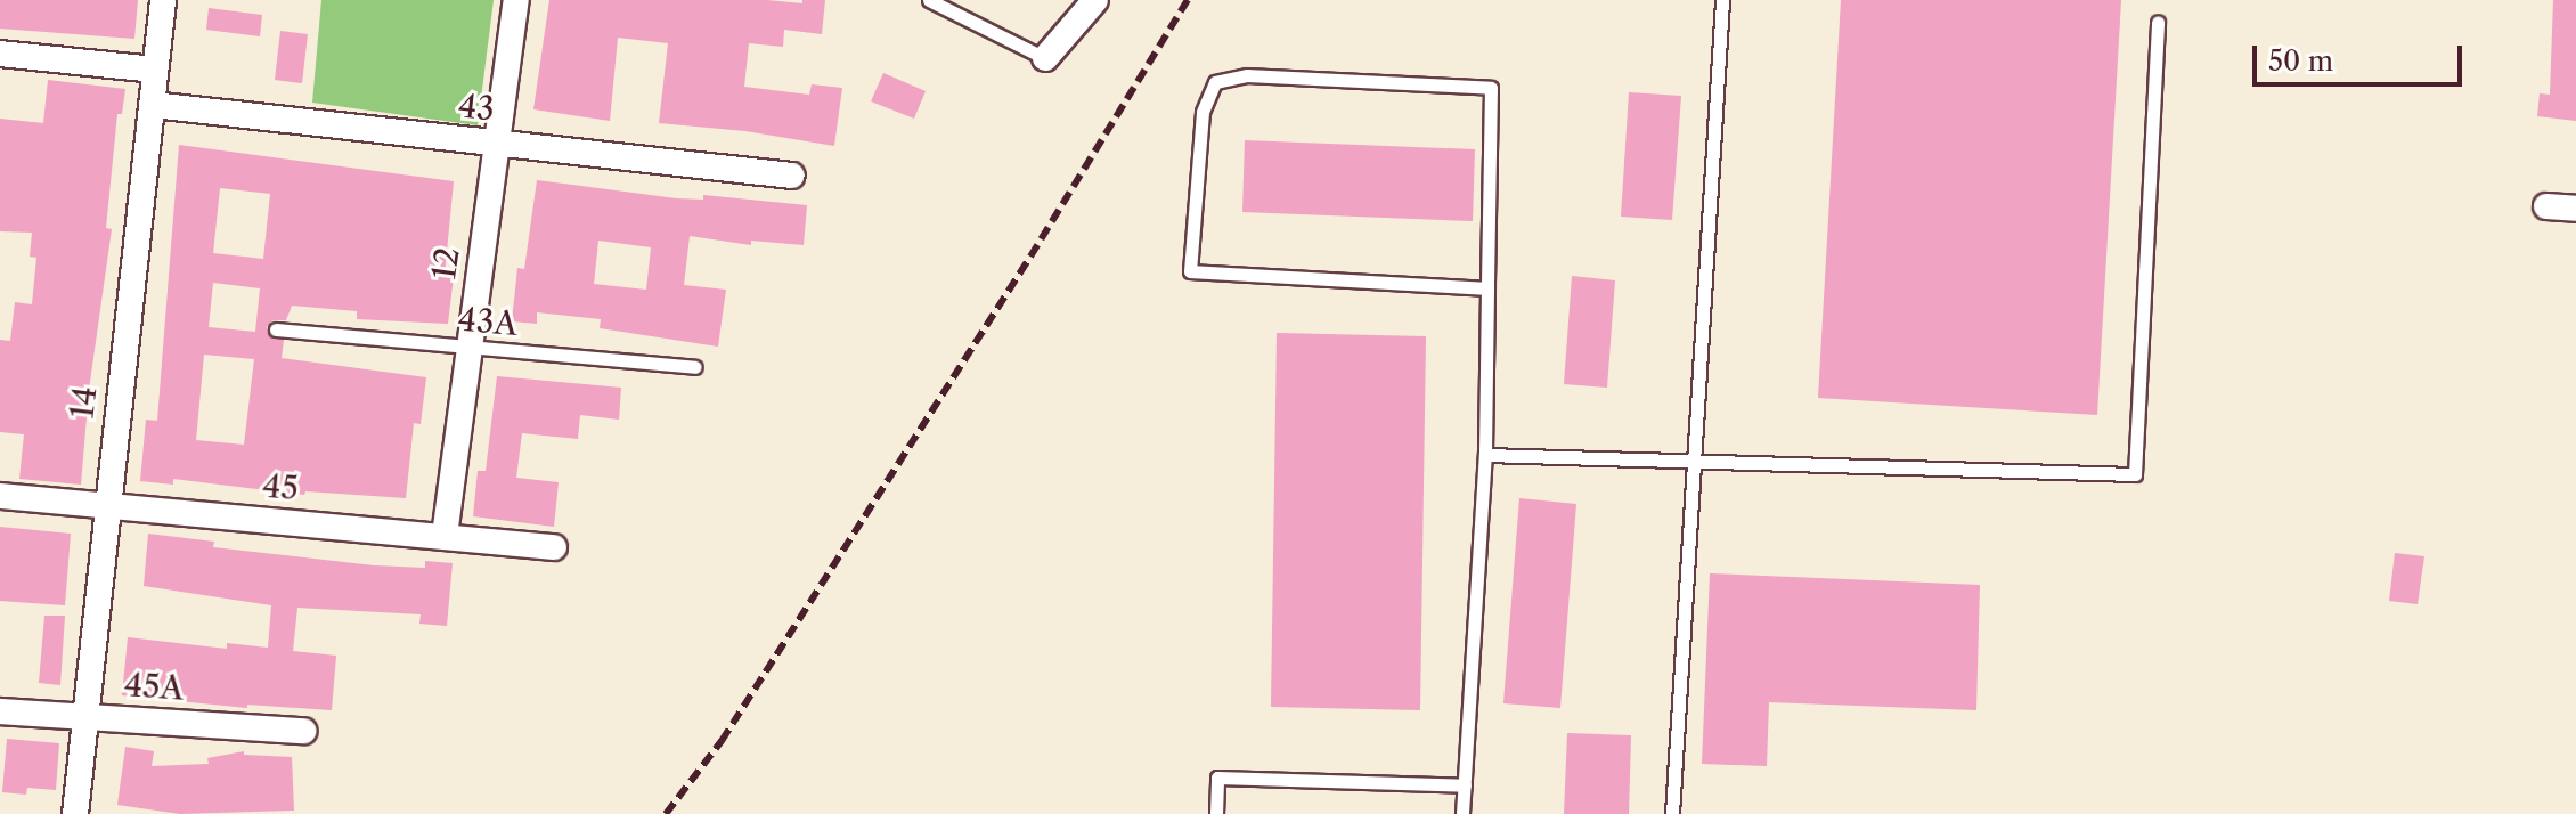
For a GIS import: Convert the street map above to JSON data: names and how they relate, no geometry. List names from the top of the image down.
{
  "streets": {
    "street": [
      "43",
      "12",
      "14",
      "45",
      "45A"
    ],
    "lane": ["43A"]
  },
  "crossings": [
    ["43", "12"],
    ["43", "14"],
    ["12", "43A"],
    ["12", "45"],
    ["14", "45"],
    ["14", "45A"]
  ],
  "scale_bar": "50 m"
}
